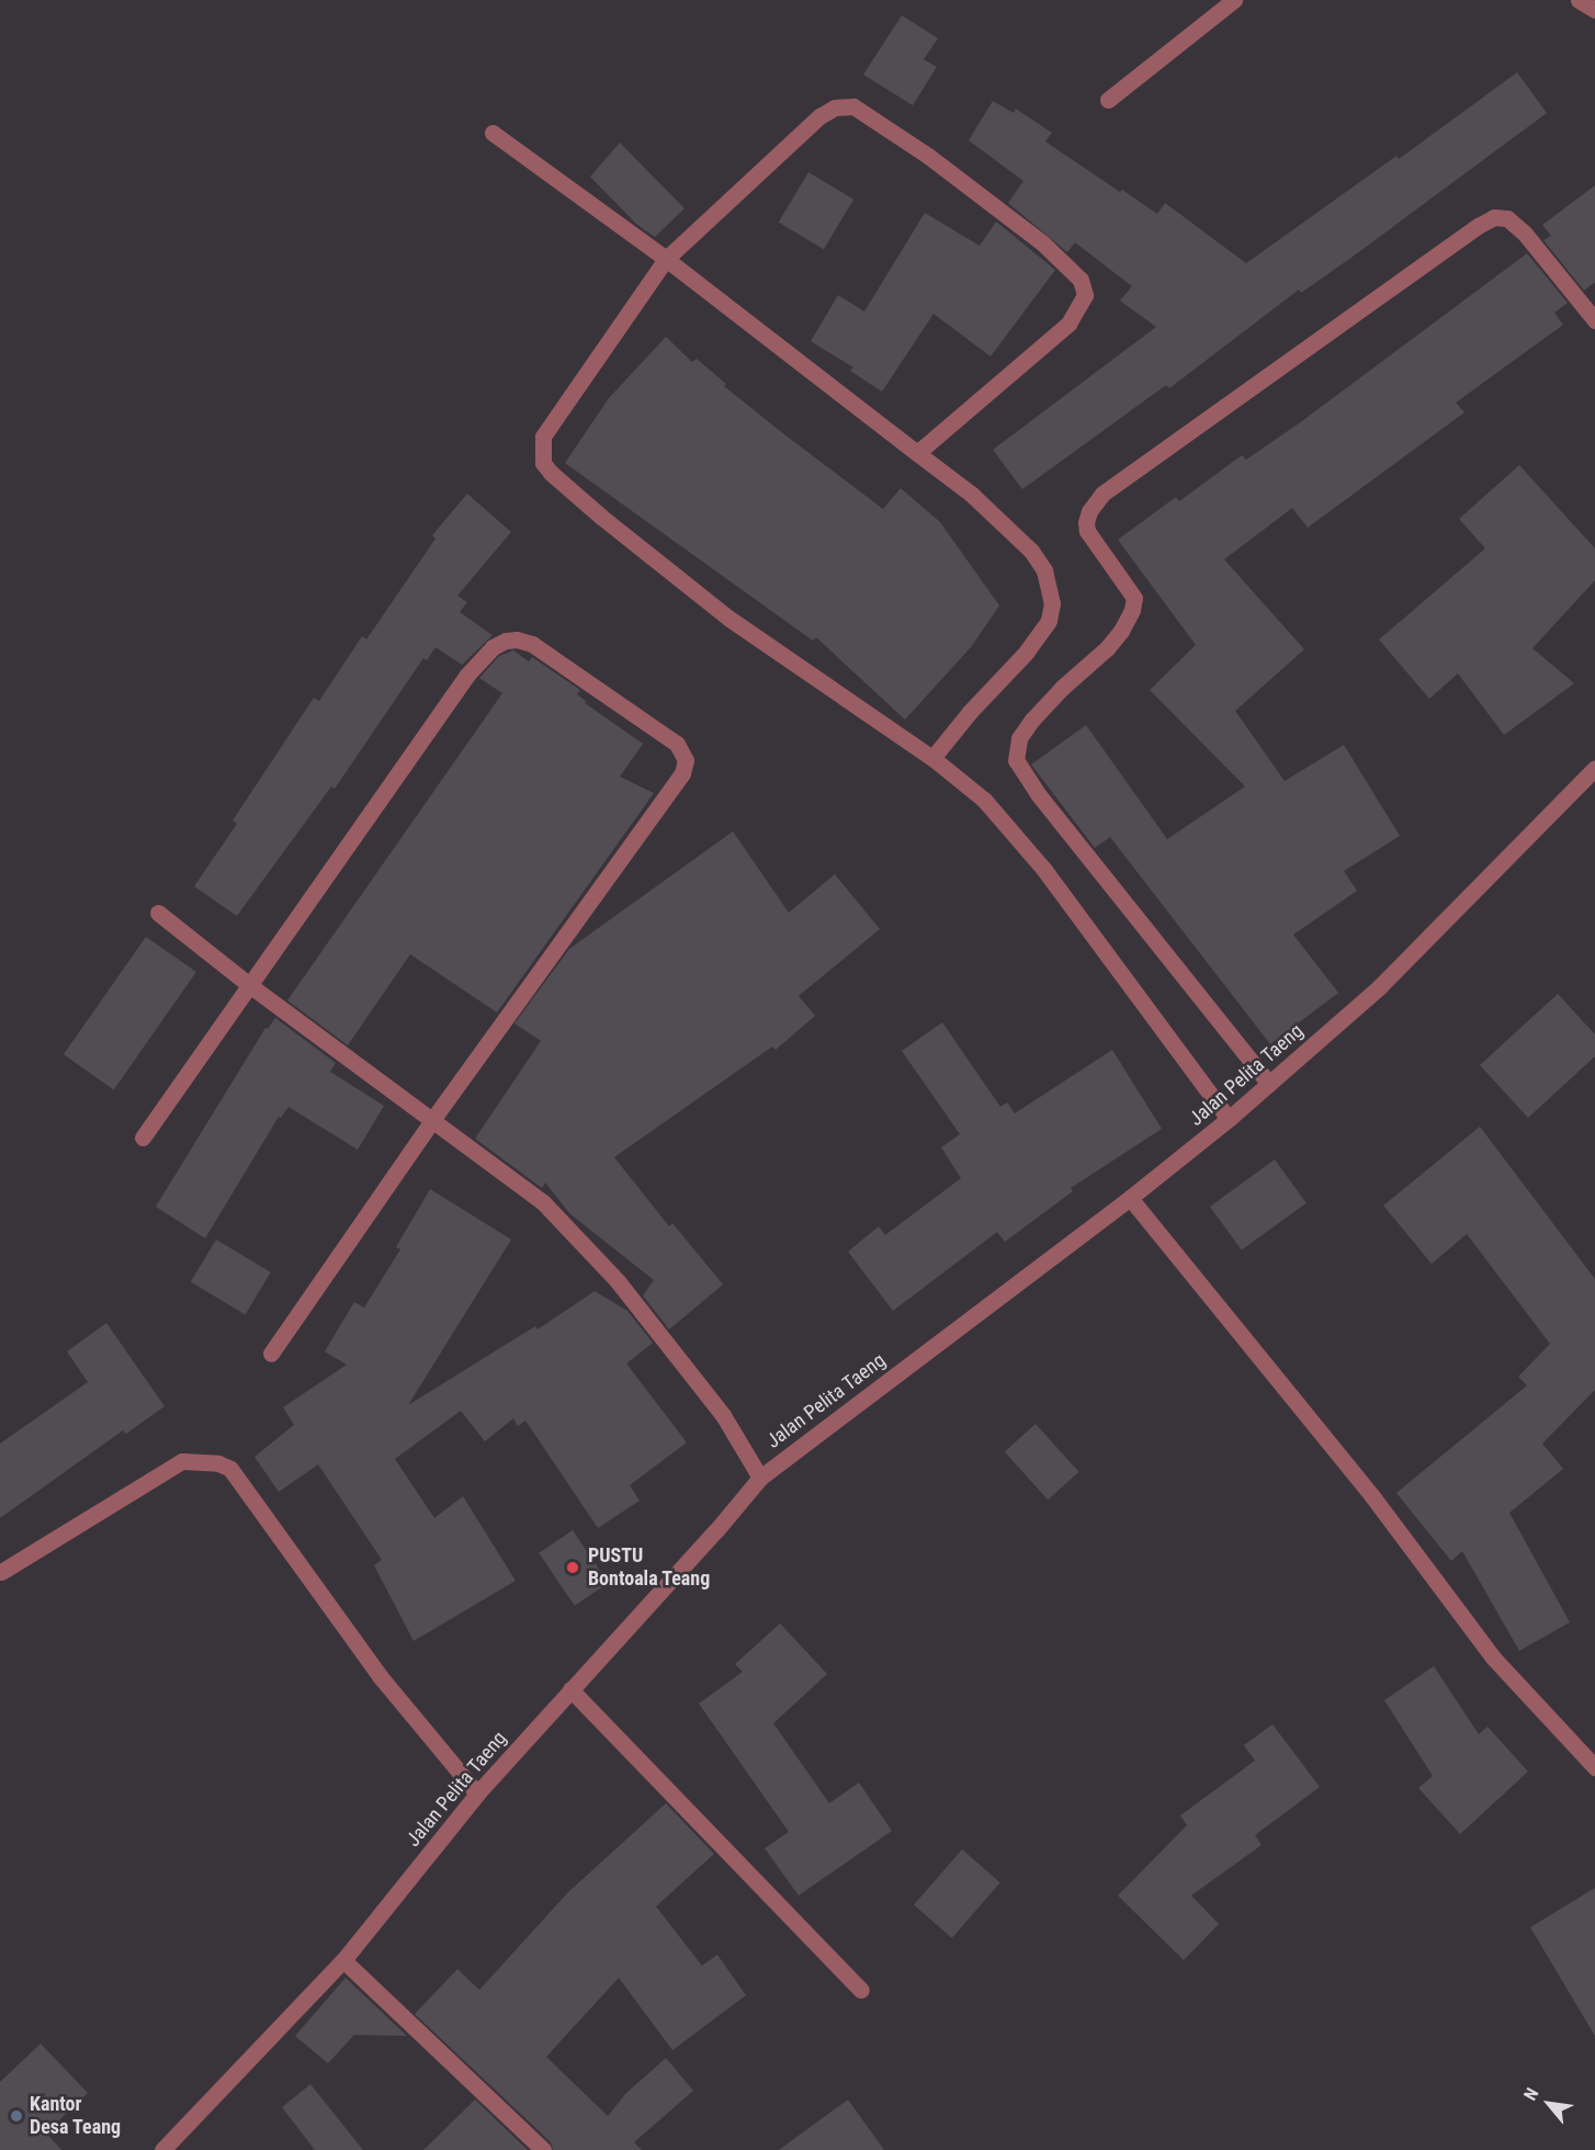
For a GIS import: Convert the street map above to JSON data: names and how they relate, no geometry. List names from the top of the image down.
{
  "streets": {
    "street": ["Jalan Pelita Taeng"]
  },
  "places": ["PUSTU Bontoala Teang", "Kantor Desa Teang"],
  "north": "top left"
}
